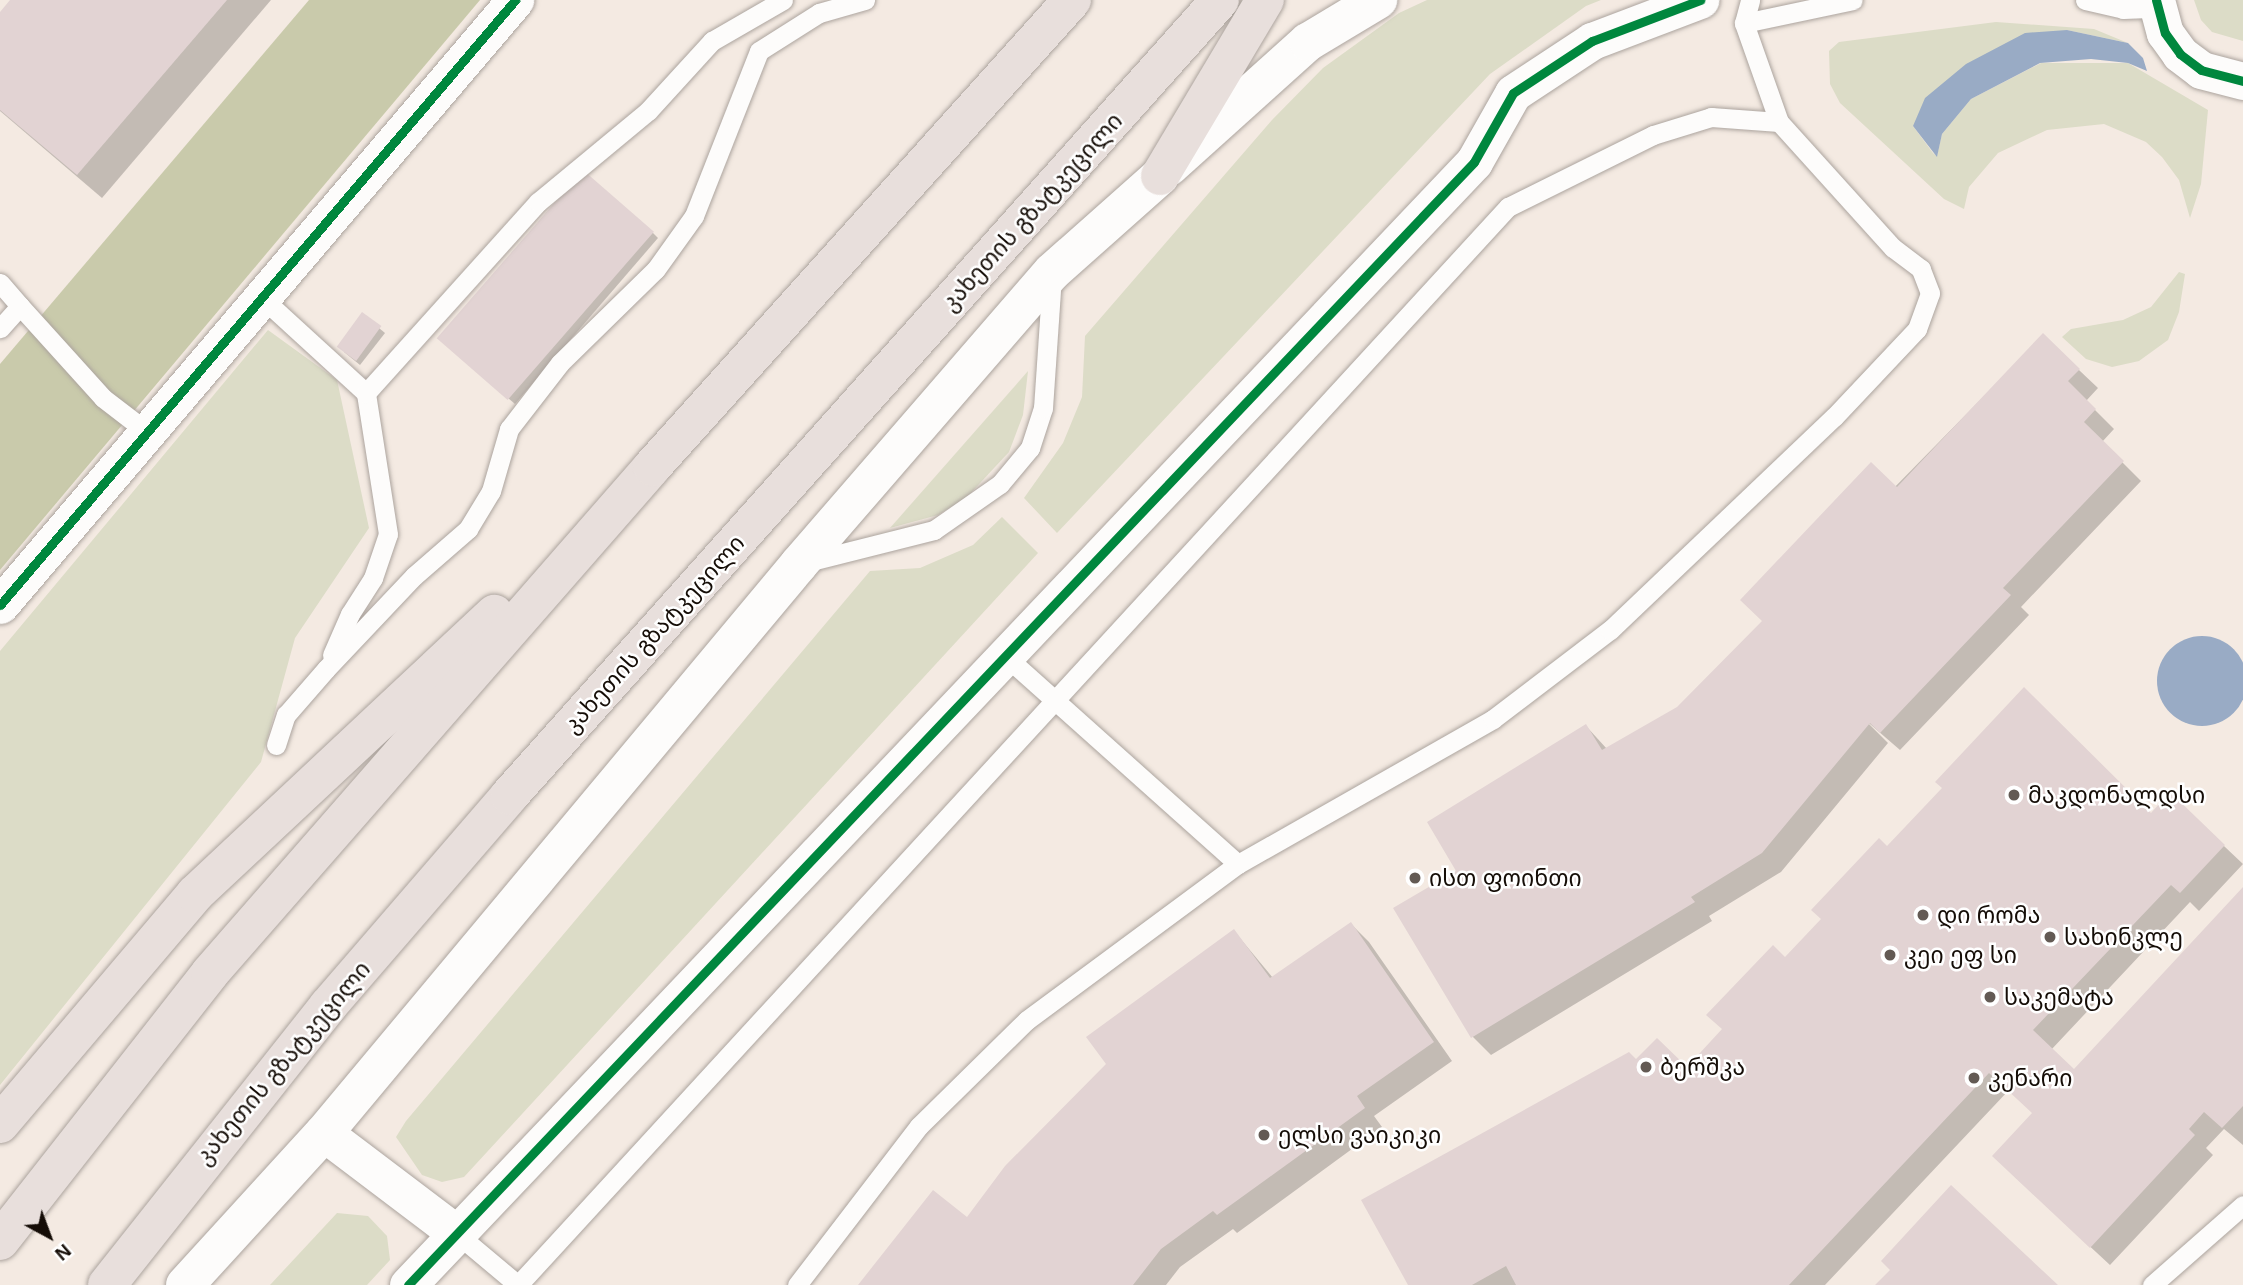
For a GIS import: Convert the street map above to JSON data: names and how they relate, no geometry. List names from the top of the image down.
{
  "streets": {
    "highway": ["კახეთის გზატკეცილი"]
  },
  "places": [
    "მაკდონალდსი",
    "ისთ ფოინთი",
    "დი რომა",
    "სახინკლე",
    "კეი ეფ სი",
    "საკემატა",
    "ბერშკა",
    "კენარი",
    "ელსი ვაიკიკი"
  ],
  "north": "bottom right"
}
